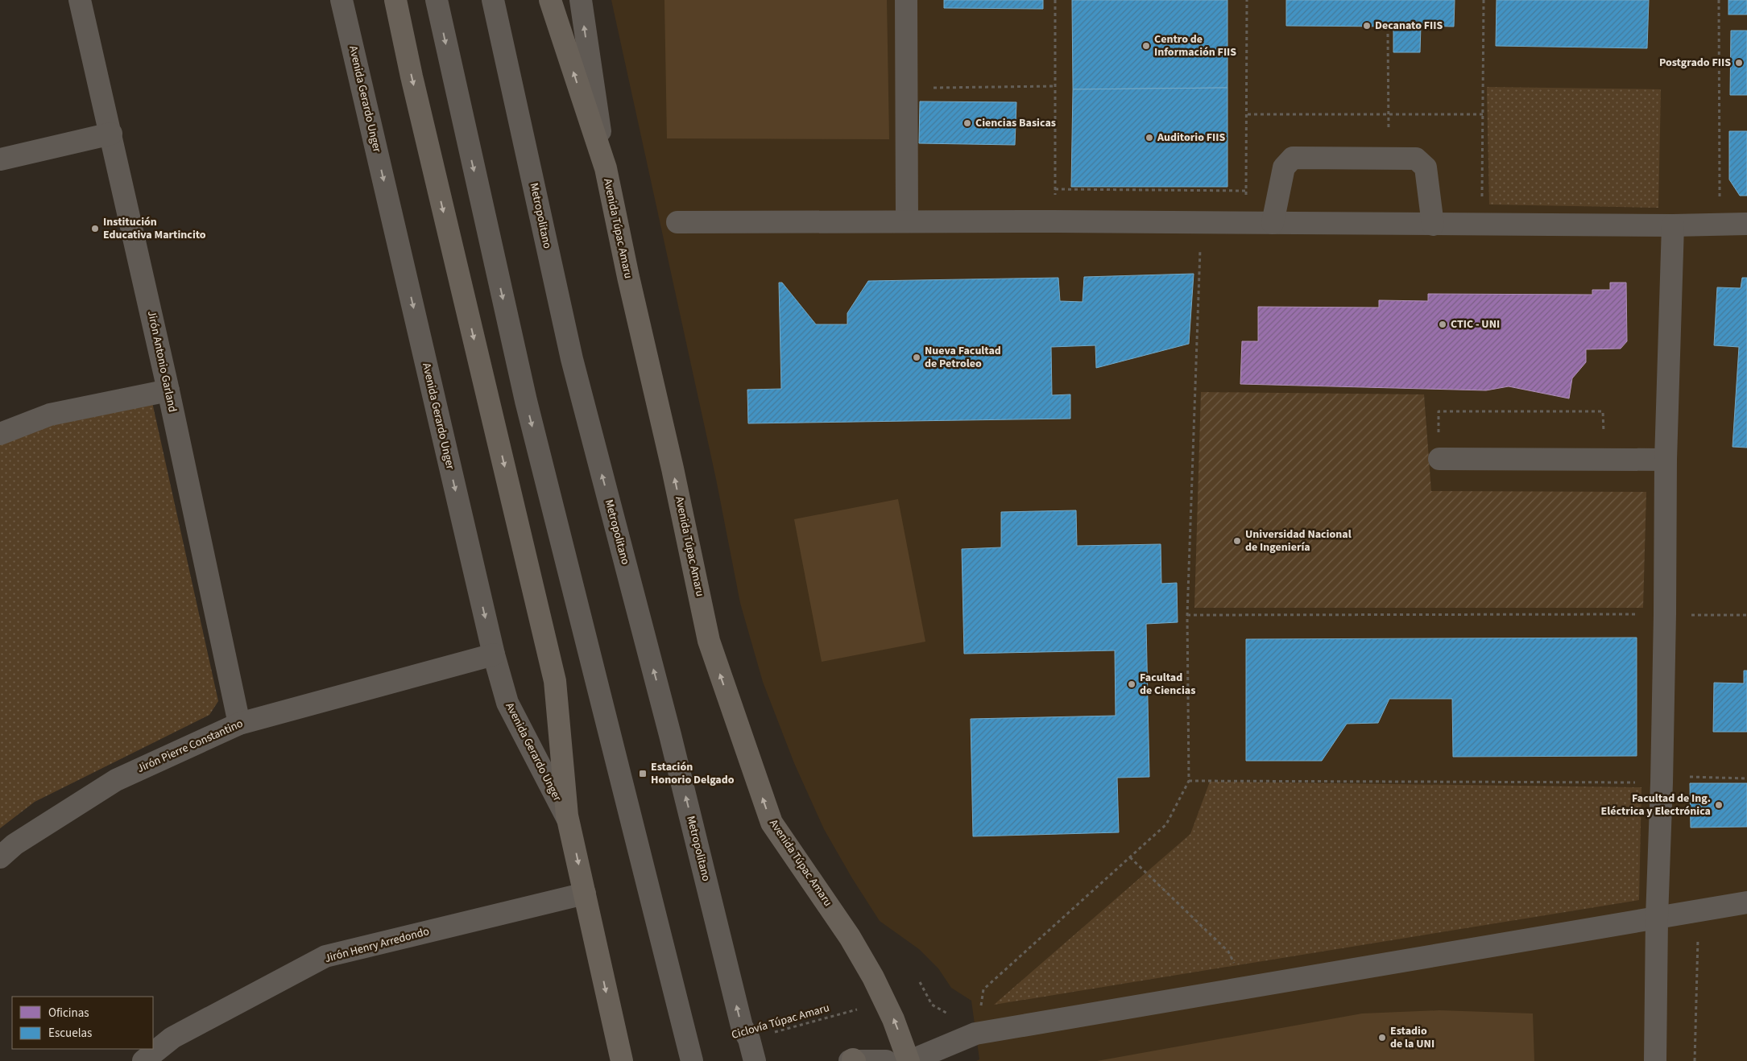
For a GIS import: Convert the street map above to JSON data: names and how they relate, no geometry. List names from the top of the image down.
{
  "streets": {
    "main road": ["Avenida Túpac Amaru"],
    "street": [
      "Avenida Gerardo Unger",
      "Metropolitano",
      "Jirón Antonio Garland",
      "Jirón Pierre Constantino",
      "Jirón Henry Arredondo"
    ],
    "path": ["Ciclovía Túpac Amaru"]
  },
  "crossings": [
    ["Avenida Gerardo Unger", "Jirón Pierre Constantino"],
    ["Metropolitano", "Ciclovía Túpac Amaru"],
    ["Avenida Túpac Amaru", "Ciclovía Túpac Amaru"],
    ["Jirón Antonio Garland", "Jirón Pierre Constantino"]
  ],
  "places": {
    "other": [
      "Decanato FIIS",
      "Centro de Información FIIS",
      "Postgrado FIIS",
      "Ciencias Basicas",
      "Auditorio FIIS",
      "Institución Educativa Martincito",
      "CTIC - UNI",
      "Nueva Facultad de Petroleo",
      "Universidad Nacional de Ingeniería",
      "Facultad de Ciencias",
      "Facultad de Ing. Eléctrica y Electrónica",
      "Estadio de la UNI"
    ],
    "transit": ["Estación Honorio Delgado"]
  },
  "legend": ["Oficinas", "Escuelas"]
}
